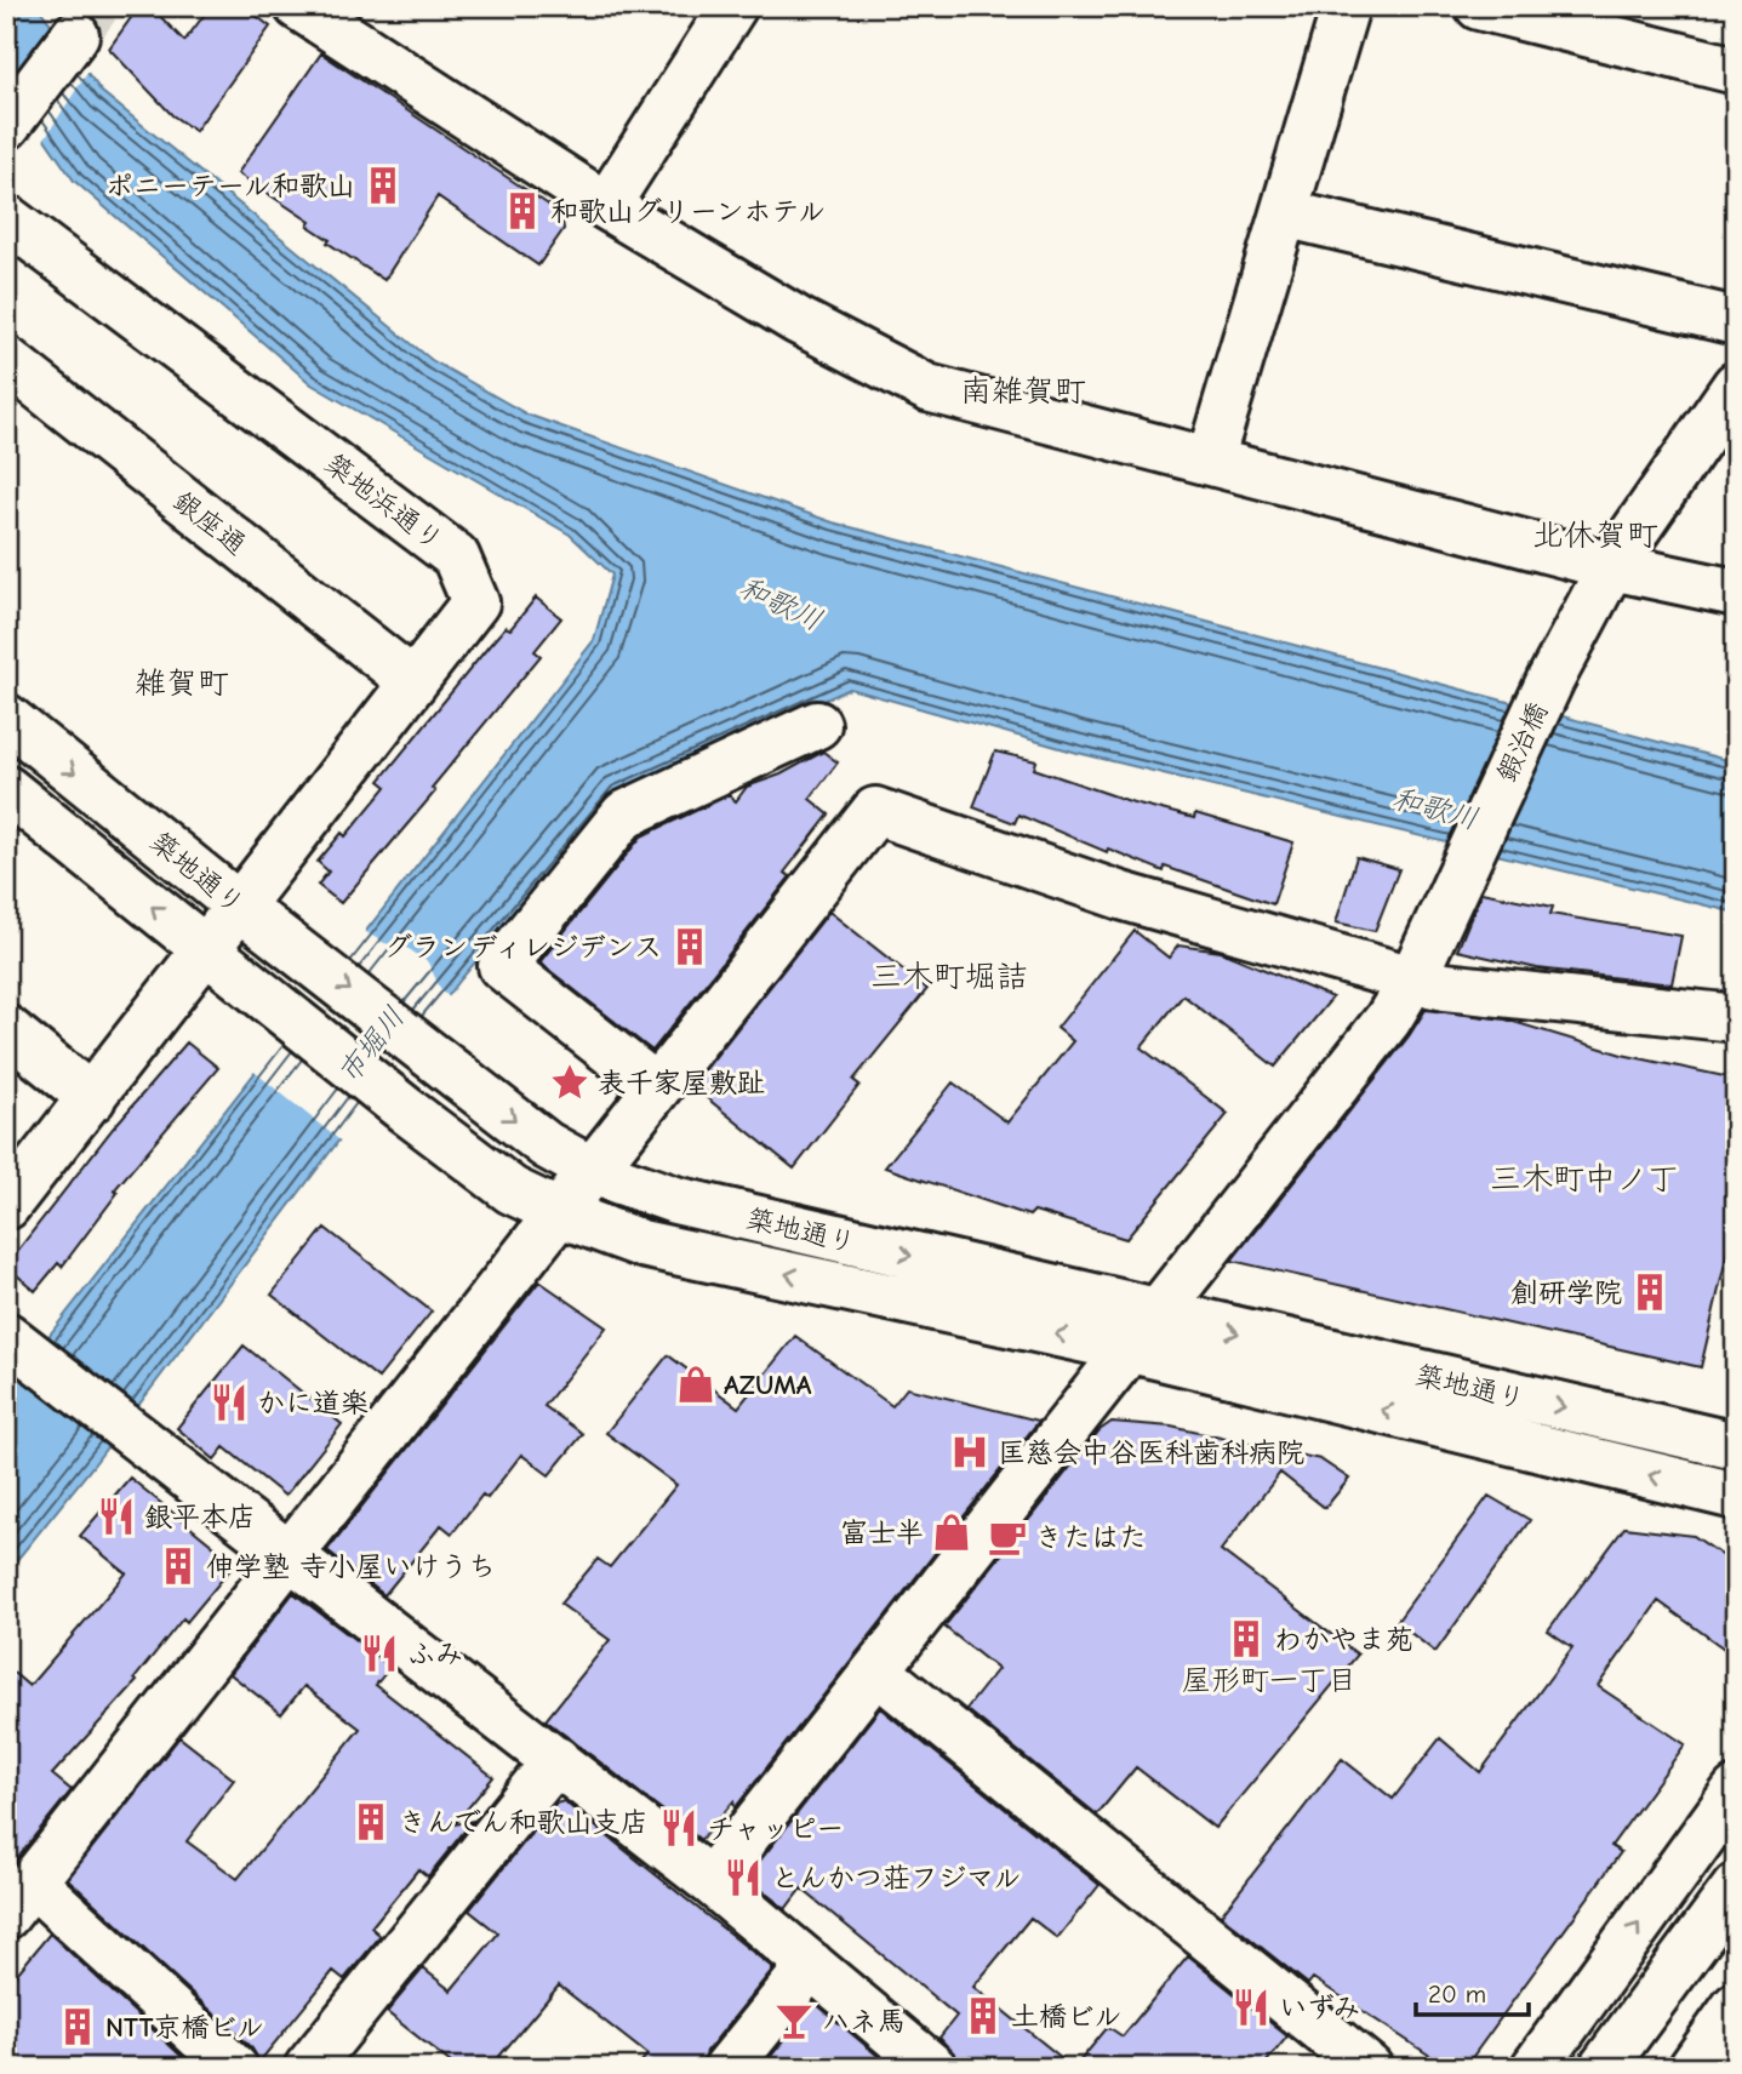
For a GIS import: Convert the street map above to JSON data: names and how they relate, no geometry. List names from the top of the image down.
{
  "streets": {
    "street": [
      "築地浜通り",
      "銀座通",
      "鍜治橋",
      "築地通り"
    ]
  },
  "crossings": [
    ["築地浜通り", "銀座通"],
    ["築地浜通り", "築地通り"],
    ["鍜治橋", "築地通り"]
  ],
  "districts": [
    "南雑賀町",
    "北休賀町",
    "雑賀町",
    "三木町堀詰",
    "三木町中ノ丁",
    "屋形町一丁目"
  ],
  "water": ["和歌川", "市堀川"],
  "places": {
    "building": [
      "ポニーテール和歌山",
      "和歌山グリーンホテル",
      "グランディレジデンス",
      "創研学院",
      "伸学塾 寺小屋いけうち",
      "わかやま苑",
      "きんでん和歌山支店",
      "土橋ビル",
      "NTT京橋ビル"
    ],
    "place": ["表千家屋敷趾"],
    "shop": ["AZUMA", "富士半"],
    "restaurant": [
      "かに道楽",
      "銀平本店",
      "ふみ",
      "チャッピー",
      "とんかつ荘フジマル",
      "いずみ"
    ],
    "hospital": ["匡慈会中谷医科歯科病院"],
    "cafe": ["きたはた"],
    "bar": ["ハネ馬"]
  },
  "scale_bar": "20 m"
}
